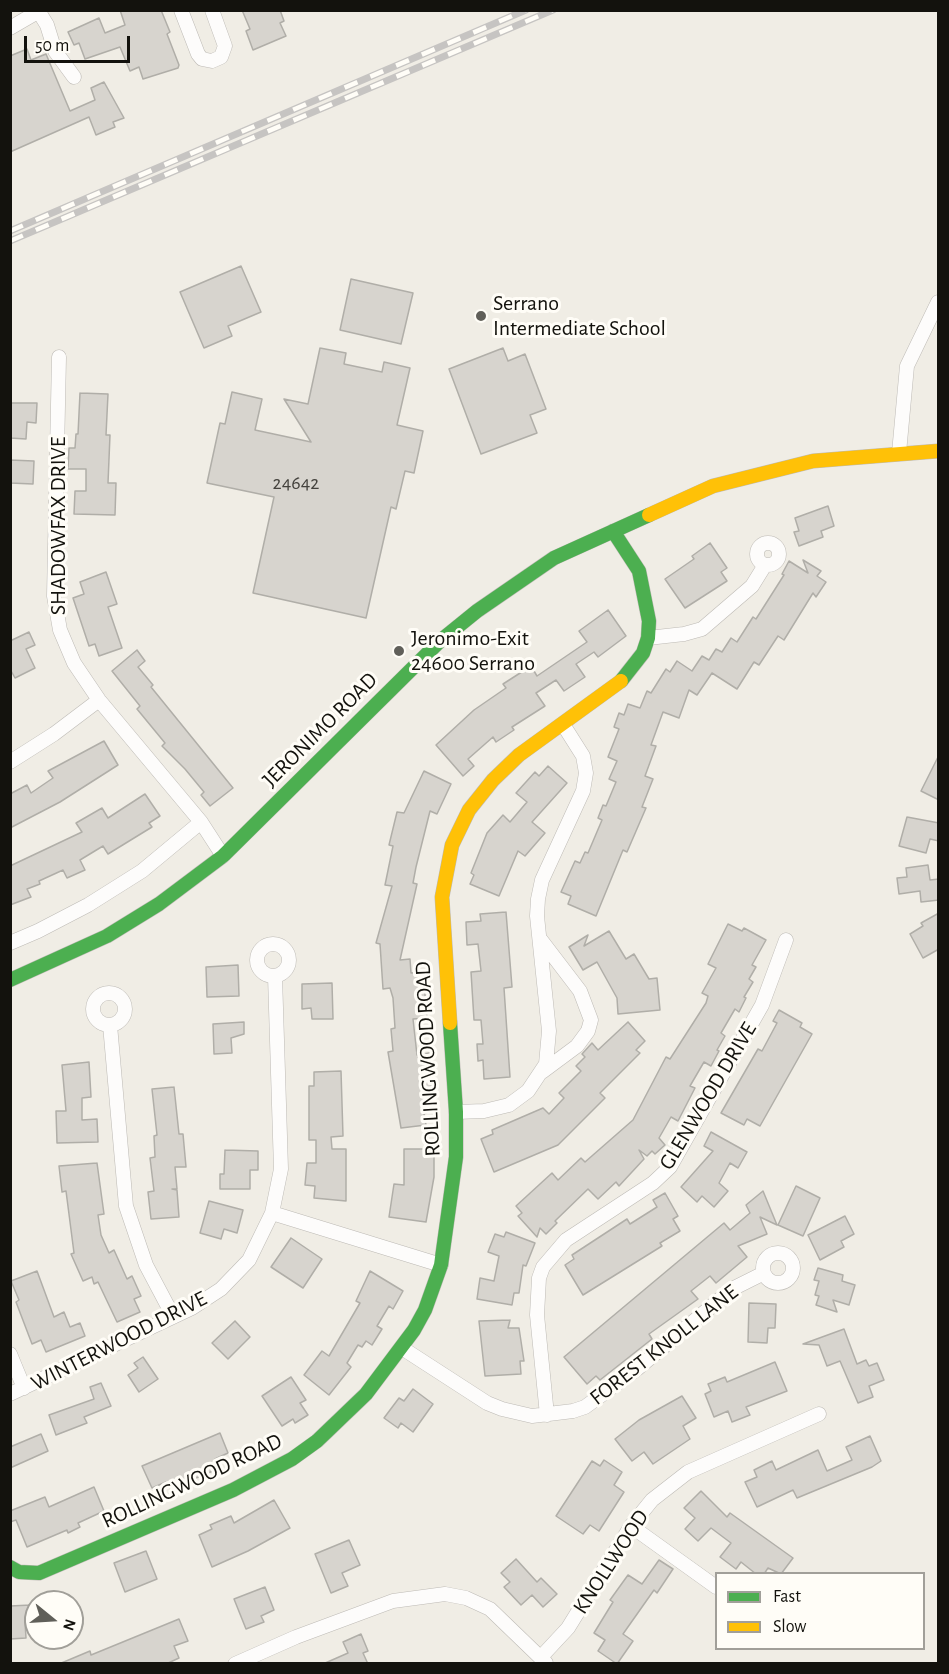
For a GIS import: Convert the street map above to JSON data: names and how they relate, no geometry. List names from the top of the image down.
{
  "streets": {
    "street": [
      "SHADOWFAX DRIVE",
      "JERONIMO ROAD",
      "ROLLINGWOOD ROAD",
      "GLENWOOD DRIVE",
      "WINTERWOOD DRIVE",
      "FOREST KNOLL LANE",
      "KNOLLWOOD"
    ]
  },
  "crossings": [
    ["SHADOWFAX DRIVE", "JERONIMO ROAD"],
    ["JERONIMO ROAD", "ROLLINGWOOD ROAD"],
    ["ROLLINGWOOD ROAD", "FOREST KNOLL LANE"],
    ["GLENWOOD DRIVE", "FOREST KNOLL LANE"]
  ],
  "places": ["Serrano Intermediate School", "Jeronimo-Exit 24600 Serrano"],
  "house_numbers": ["24642"],
  "legend": ["Fast", "Slow"],
  "scale_bar": "50 m",
  "north": "right"
}
